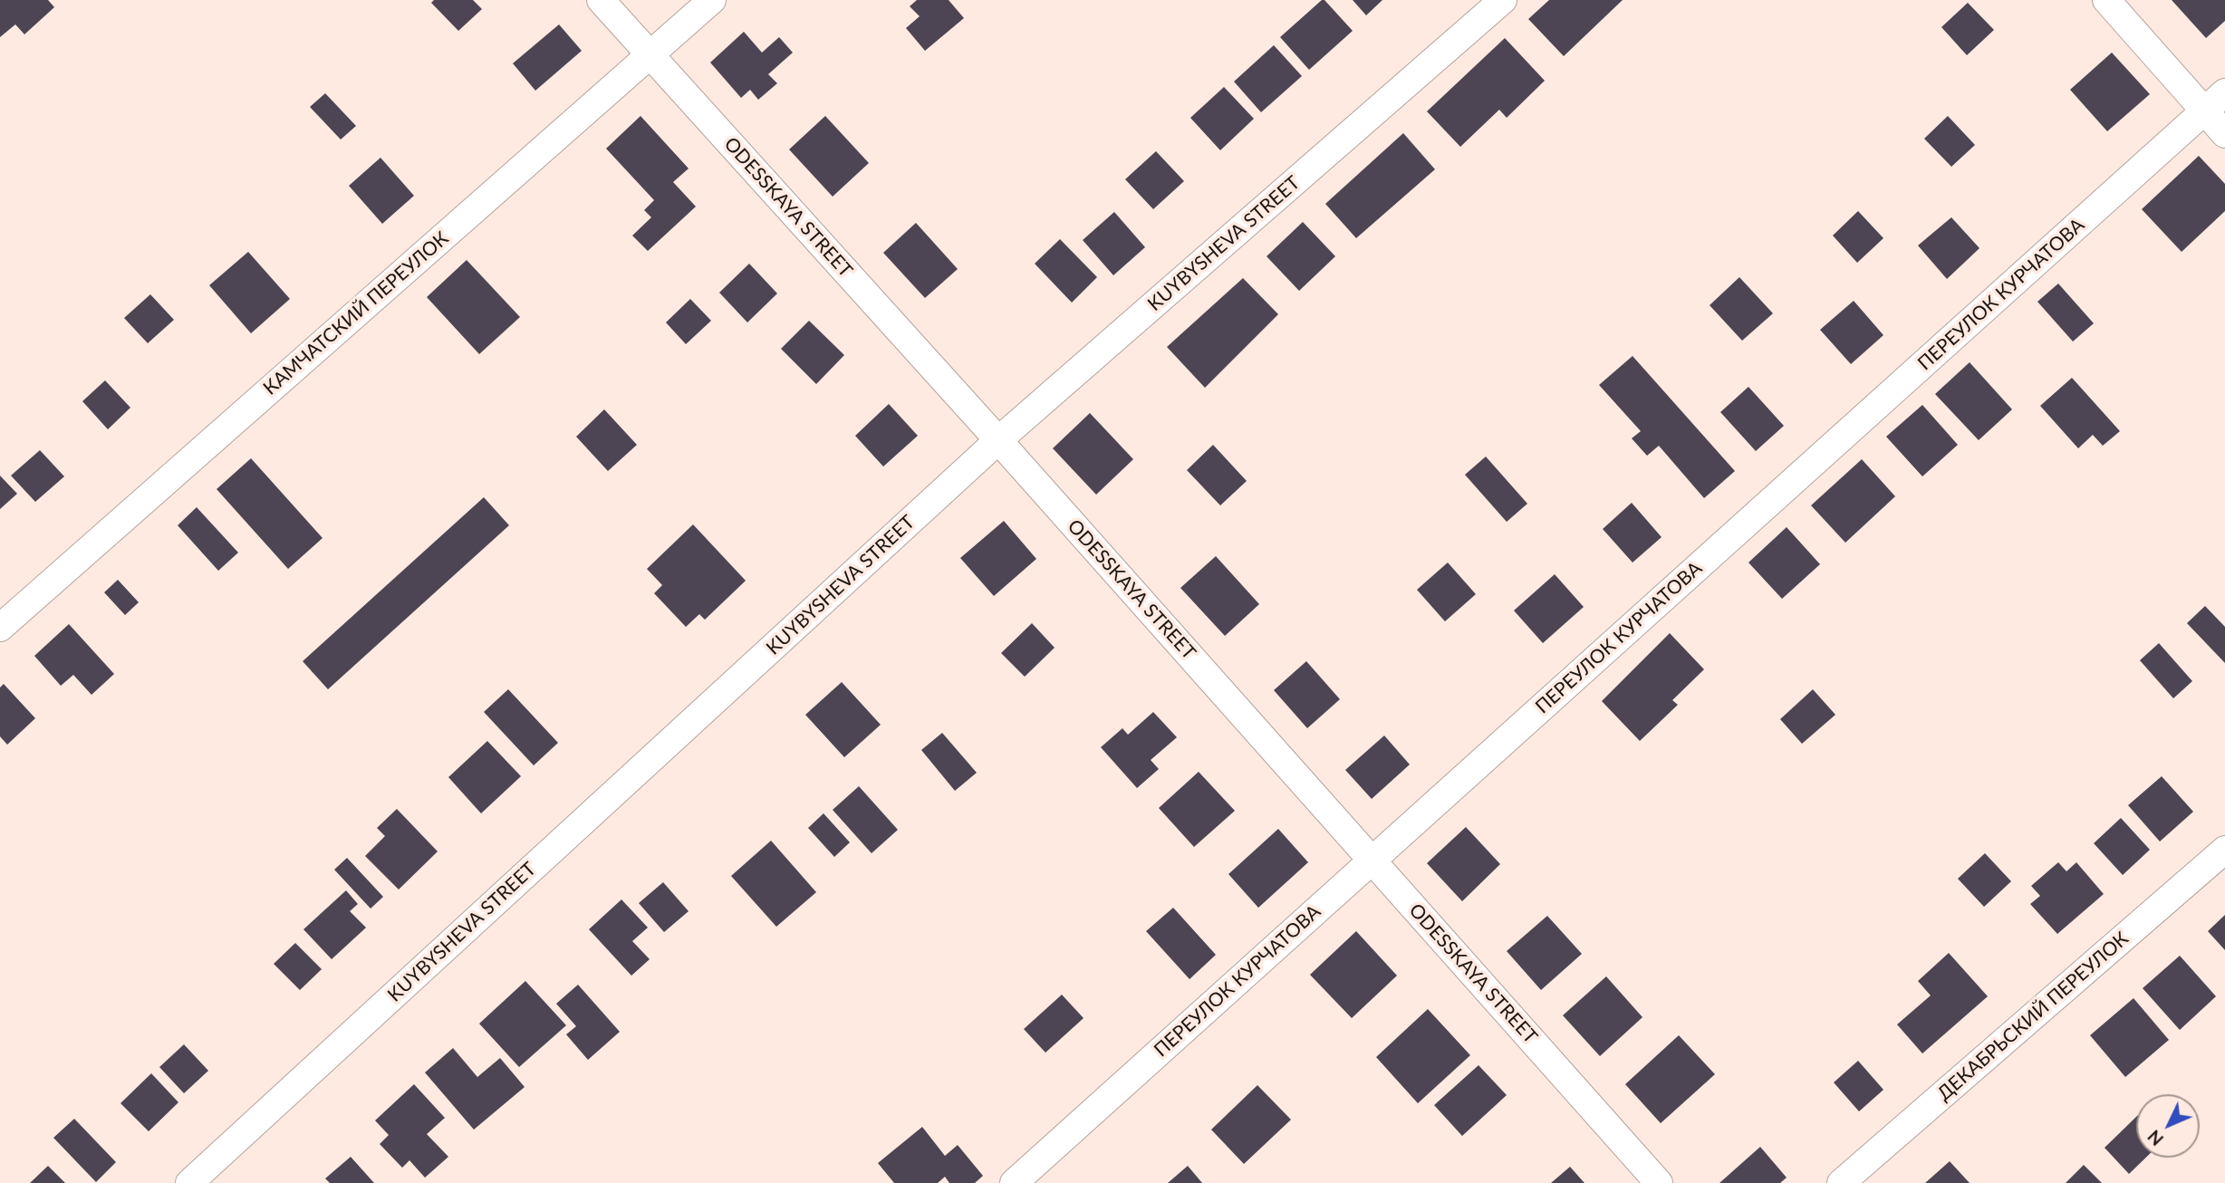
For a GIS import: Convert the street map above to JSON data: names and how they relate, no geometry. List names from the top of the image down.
{
  "streets": {
    "street": [
      "ODESSKAYA STREET",
      "KUYBYSHEVA STREET",
      "ПЕРЕУЛОК КУРЧАТОВА",
      "КАМЧАТСКИЙ ПЕРЕУЛОК",
      "ДЕКАБРЬСКИЙ ПЕРЕУЛОК"
    ]
  },
  "crossings": [
    ["ODESSKAYA STREET", "KUYBYSHEVA STREET"],
    ["ODESSKAYA STREET", "ПЕРЕУЛОК КУРЧАТОВА"],
    ["ODESSKAYA STREET", "КАМЧАТСКИЙ ПЕРЕУЛОК"]
  ],
  "north": "bottom left"
}
